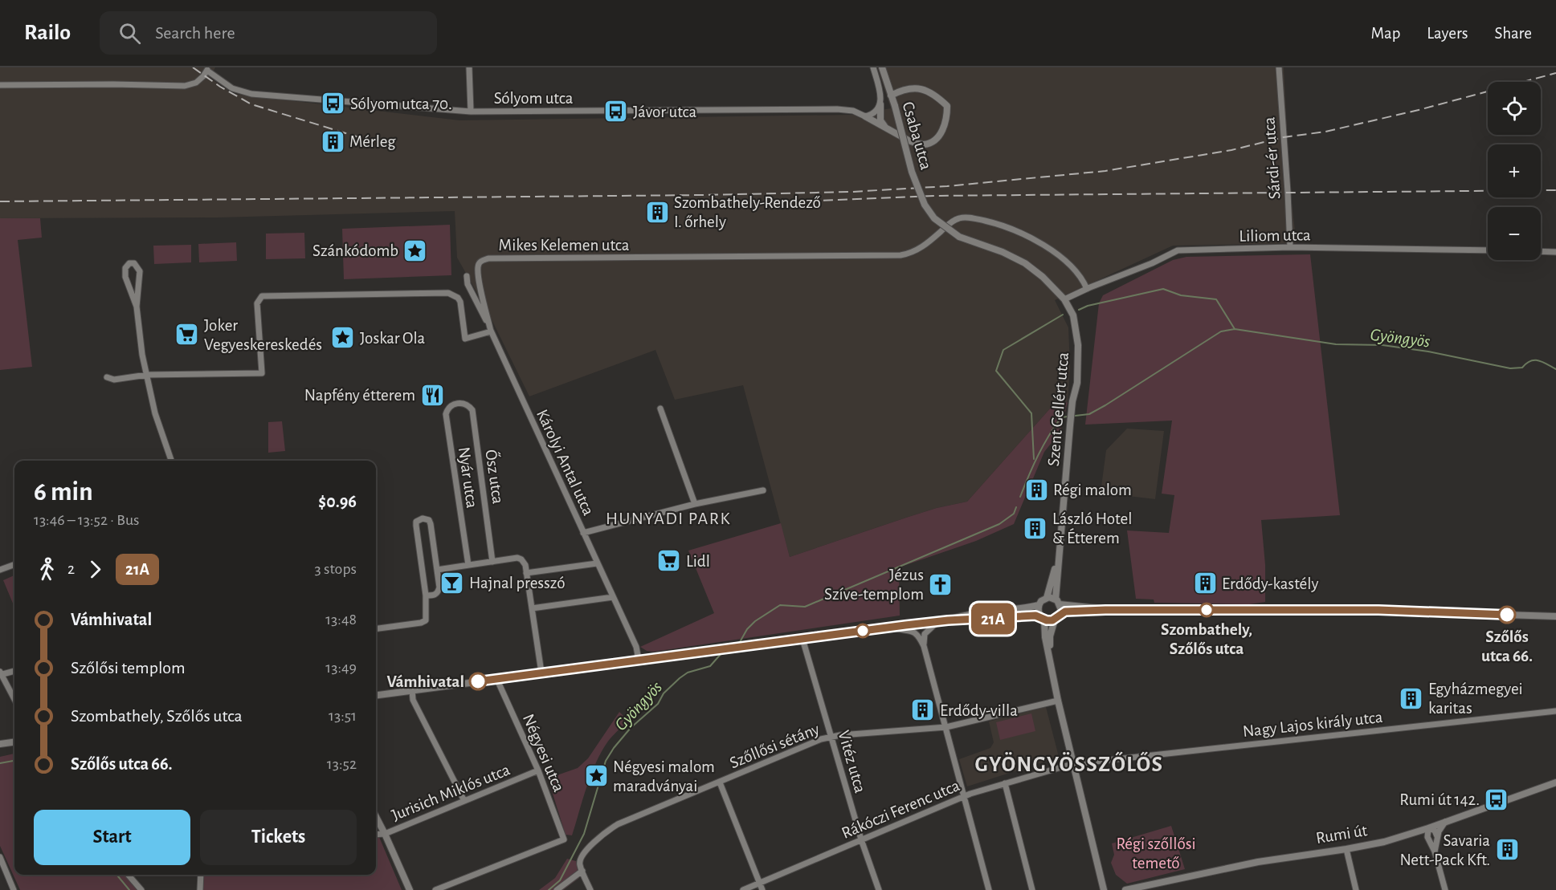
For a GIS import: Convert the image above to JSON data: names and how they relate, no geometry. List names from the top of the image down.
{
  "streets": {
    "street": [
      "Sólyom utca",
      "Csaba utca",
      "Sárdi-ér utca",
      "Liliom utca",
      "Mikes Kelemen utca",
      "Szent Gellért utca",
      "Károlyi Antal utca",
      "Ősz utca",
      "Nyár utca",
      "Nagy Lajos király utca",
      "Szőllősi sétány",
      "Négyesi utca",
      "Vitéz utca",
      "Jurisich Miklós utca",
      "Rákóczi Ferenc utca",
      "Rumi út"
    ]
  },
  "crossings": [
    ["Sólyom utca", "Csaba utca"],
    ["Csaba utca", "Szent Gellért utca"],
    ["Sárdi-ér utca", "Liliom utca"],
    ["Liliom utca", "Mikes Kelemen utca"],
    ["Liliom utca", "Szent Gellért utca"],
    ["Mikes Kelemen utca", "Károlyi Antal utca"],
    ["Ősz utca", "Nyár utca"],
    ["Nagy Lajos király utca", "Rákóczi Ferenc utca"],
    ["Szőllősi sétány", "Vitéz utca"],
    ["Négyesi utca", "Jurisich Miklós utca"],
    ["Vitéz utca", "Rákóczi Ferenc utca"]
  ],
  "districts": ["HUNYADI PARK", "GYÖNGYÖSSZŐLŐS"],
  "water": ["Gyöngyös"],
  "parks": ["Régi szőllősi temető"],
  "places": {
    "bus stop": ["Sólyom utca 70.", "Jávor utca", "Rumi út 142."],
    "building": [
      "Mérleg",
      "Szombathely-Rendező I. őrhely",
      "Régi malom",
      "László Hotel & Étterem",
      "Erdődy-kastély",
      "Egyházmegyei karitas",
      "Erdődy-villa",
      "Savaria Nett-Pack Kft."
    ],
    "place": ["Szánkódomb", "Joskar Ola", "Négyesi malom maradványai"],
    "supermarket": ["Joker Vegyeskereskedés", "Lidl"],
    "restaurant": ["Napfény étterem"],
    "bar": ["Hajnal presszó"],
    "church": ["Jézus Szíve-templom"],
    "other": ["Szombathely, Szőlős utca", "Szőlős utca 66.", "Vámhivatal"]
  },
  "lines": ["bus line 21A"],
  "page": {
    "header": "Railo",
    "search": "Search here",
    "nav": ["Map", "Layers", "Share"],
    "on_map": "21A",
    "map_buttons": ["+", "−"],
    "heading": ["6 min", "13:46 – 13:52 · Bus", "$0.96"],
    "legs": ["2", "21A", "3 stops"],
    "list": [
      {
        "name": "Vámhivatal",
        "value": "13:48"
      },
      {
        "name": "Szőlősi templom",
        "value": "13:49"
      },
      {
        "name": "Szombathely, Szőlős utca",
        "value": "13:51"
      },
      {
        "name": "Szőlős utca 66.",
        "value": "13:52"
      }
    ],
    "buttons": ["Start", "Tickets"]
  }
}
